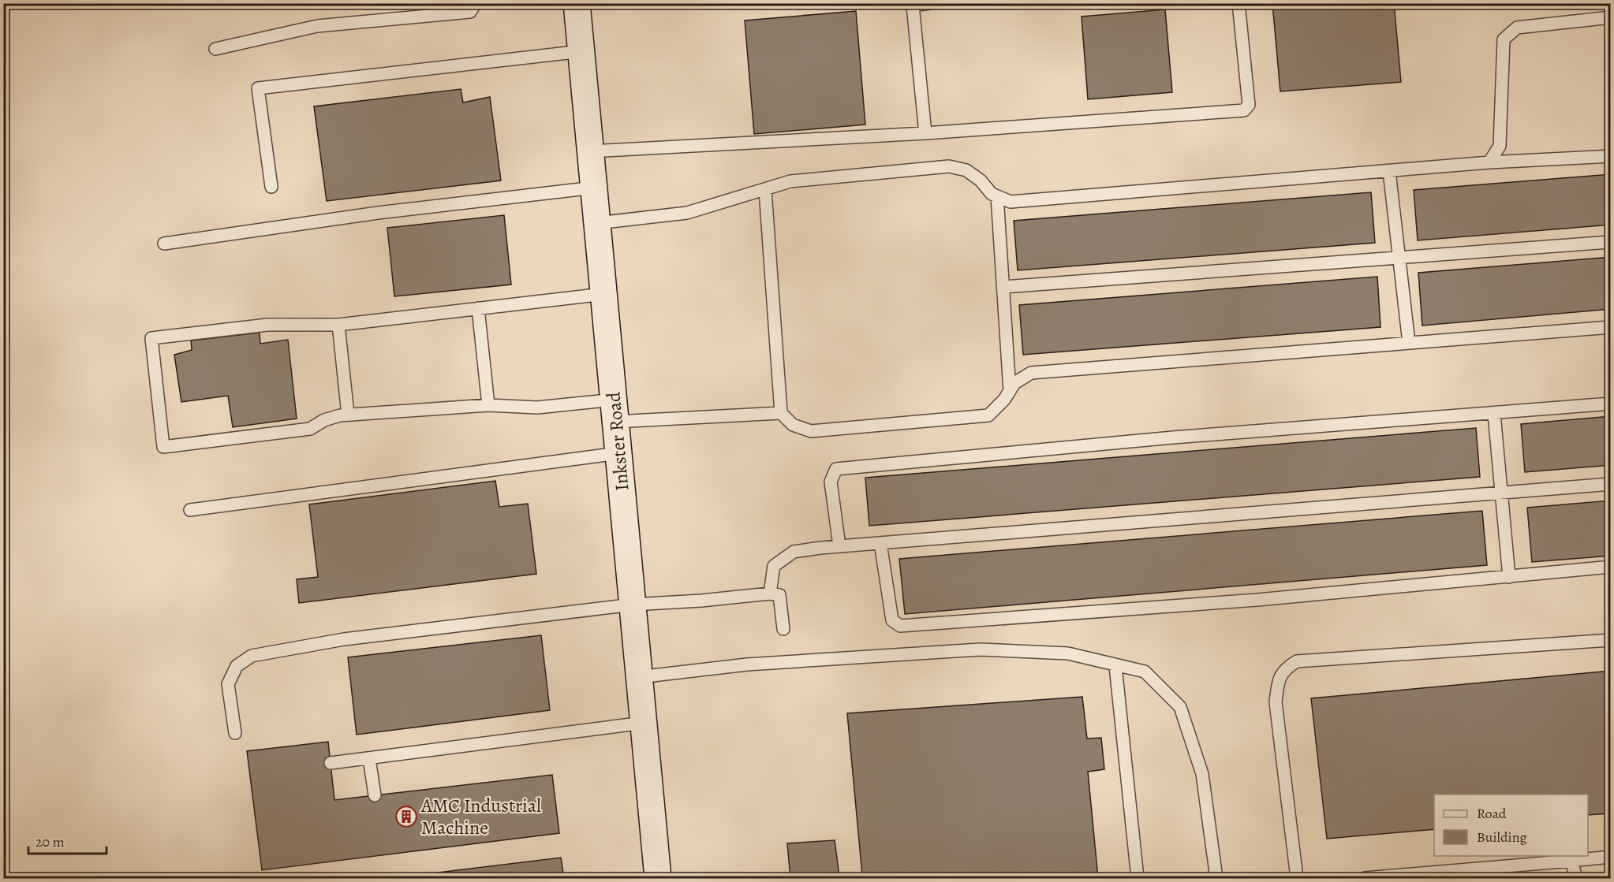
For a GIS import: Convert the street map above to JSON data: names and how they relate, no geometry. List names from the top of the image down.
{
  "streets": {
    "main road": ["Inkster Road"]
  },
  "places": {
    "building": ["AMC Industrial Machine"]
  },
  "legend": ["Road", "Building"],
  "scale_bar": "20 m"
}
